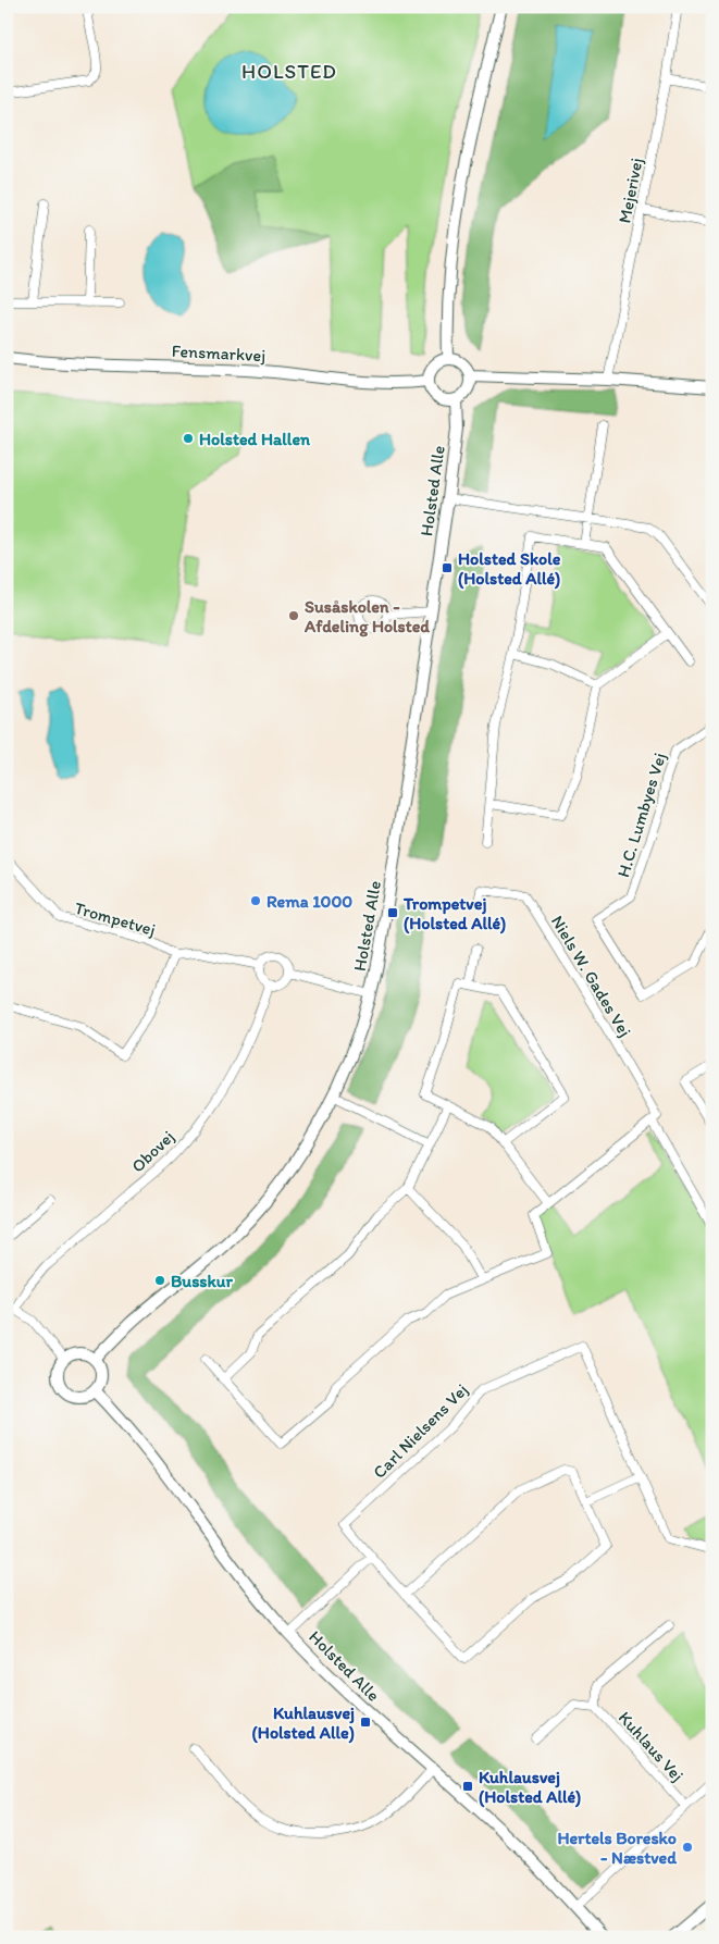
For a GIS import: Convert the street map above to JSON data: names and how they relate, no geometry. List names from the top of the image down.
{
  "streets": {
    "street": [
      "Mejerivej",
      "Fensmarkvej",
      "Holsted Alle",
      "H.C. Lumbyes Vej",
      "Trompetvej",
      "Niels W. Gades Vej",
      "Obovej",
      "Carl Nielsens Vej",
      "Kuhlaus Vej"
    ]
  },
  "crossings": [
    ["Fensmarkvej", "Holsted Alle"],
    ["Holsted Alle", "Kuhlaus Vej"],
    ["Trompetvej", "Obovej"]
  ],
  "districts": ["HOLSTED"],
  "places": {
    "other": [
      "Holsted Hallen",
      "Susåskolen - Afdeling Holsted",
      "Rema 1000",
      "Busskur",
      "Hertels Boresko - Næstved"
    ],
    "transit": [
      "Holsted Skole (Holsted Allé)",
      "Trompetvej (Holsted Allé)",
      "Kuhlausvej (Holsted Alle)",
      "Kuhlausvej (Holsted Allé)"
    ]
  }
}
